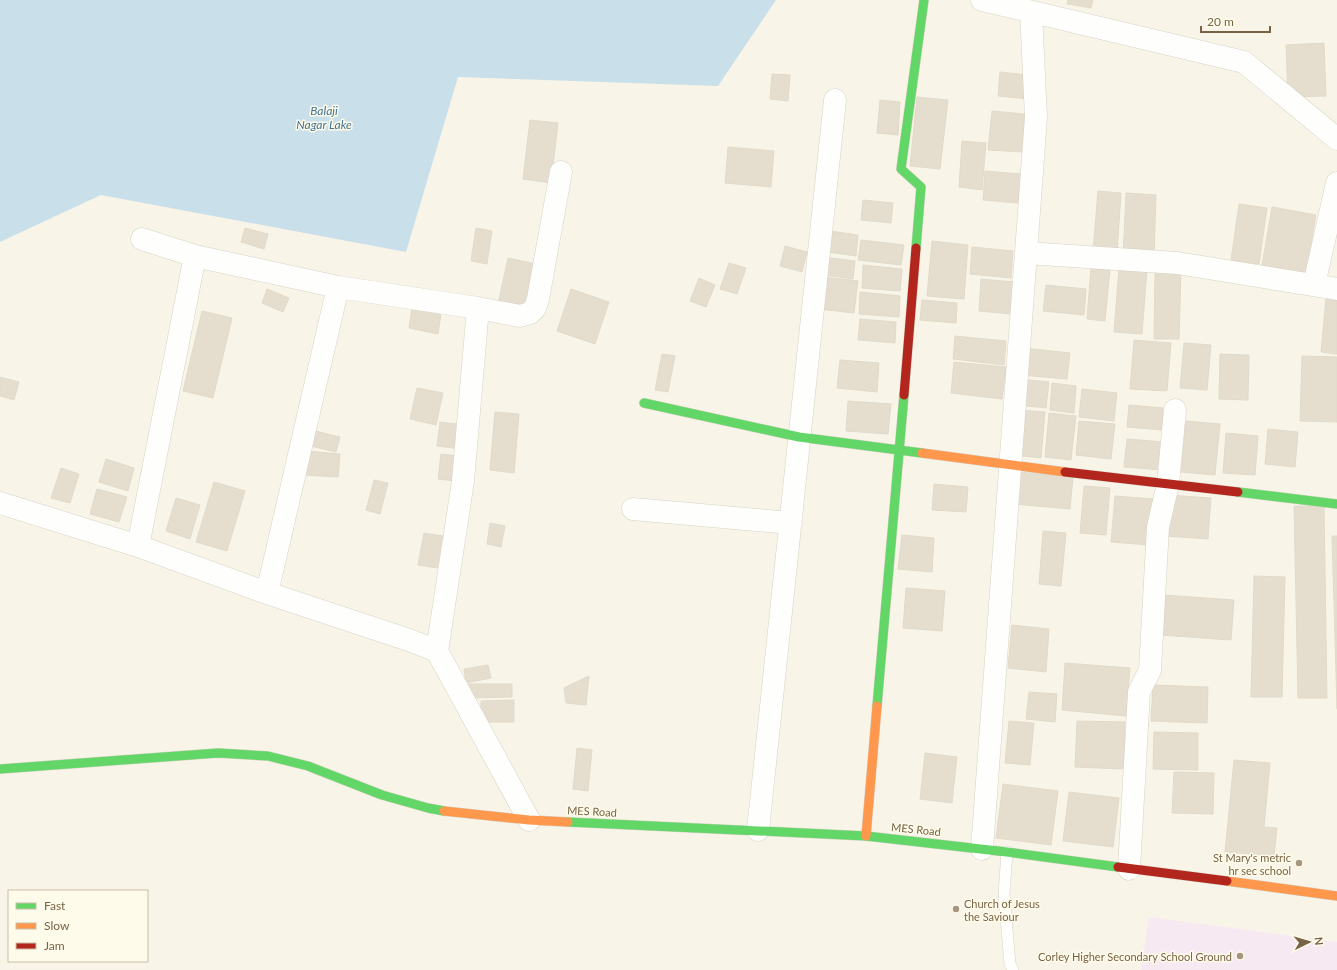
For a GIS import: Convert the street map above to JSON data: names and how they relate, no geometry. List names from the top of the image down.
{
  "streets": {
    "street": ["MES Road"]
  },
  "water": ["Balaji Nagar Lake"],
  "places": ["St Mary's metric hr sec school", "Church of Jesus the Saviour", "Corley Higher Secondary School Ground"],
  "legend": ["Fast", "Slow", "Jam"],
  "scale_bar": "20 m",
  "north": "right"
}
